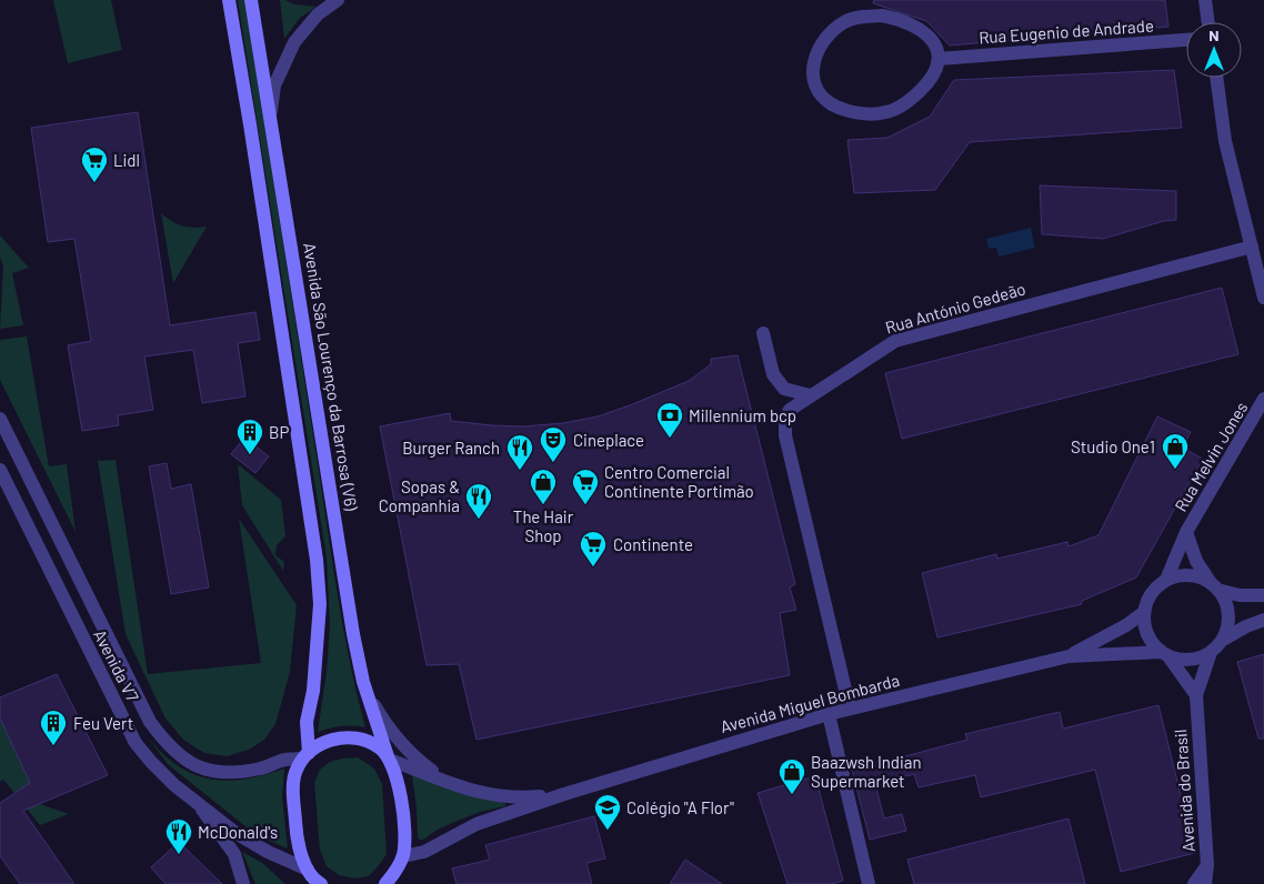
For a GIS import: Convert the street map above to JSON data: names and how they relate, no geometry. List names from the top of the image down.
{
  "streets": {
    "main road": ["Avenida São Lourenço da Barrosa (V6)"],
    "street": [
      "Rua Eugenio de Andrade",
      "Rua António Gedeão",
      "Rua Melvin Jones",
      "Avenida V7",
      "Avenida Miguel Bombarda",
      "Avenida do Brasil"
    ]
  },
  "crossings": [
    ["Rua António Gedeão", "Avenida Miguel Bombarda"],
    ["Rua Melvin Jones", "Avenida Miguel Bombarda"],
    ["Rua Melvin Jones", "Avenida do Brasil"],
    ["Avenida Miguel Bombarda", "Avenida do Brasil"]
  ],
  "places": {
    "supermarket": ["Lidl", "Centro Comercial Continente Portimão", "Continente"],
    "bank": ["Millennium bcp"],
    "building": ["BP", "Feu Vert"],
    "theatre": ["Cineplace"],
    "shop": ["Studio One1", "The Hair Shop", "Baazwsh Indian Supermarket"],
    "restaurant": ["Burger Ranch", "Sopas & Companhia", "McDonald's"],
    "school or university": ["Colégio \"A Flor\""]
  },
  "north": "top"
}
